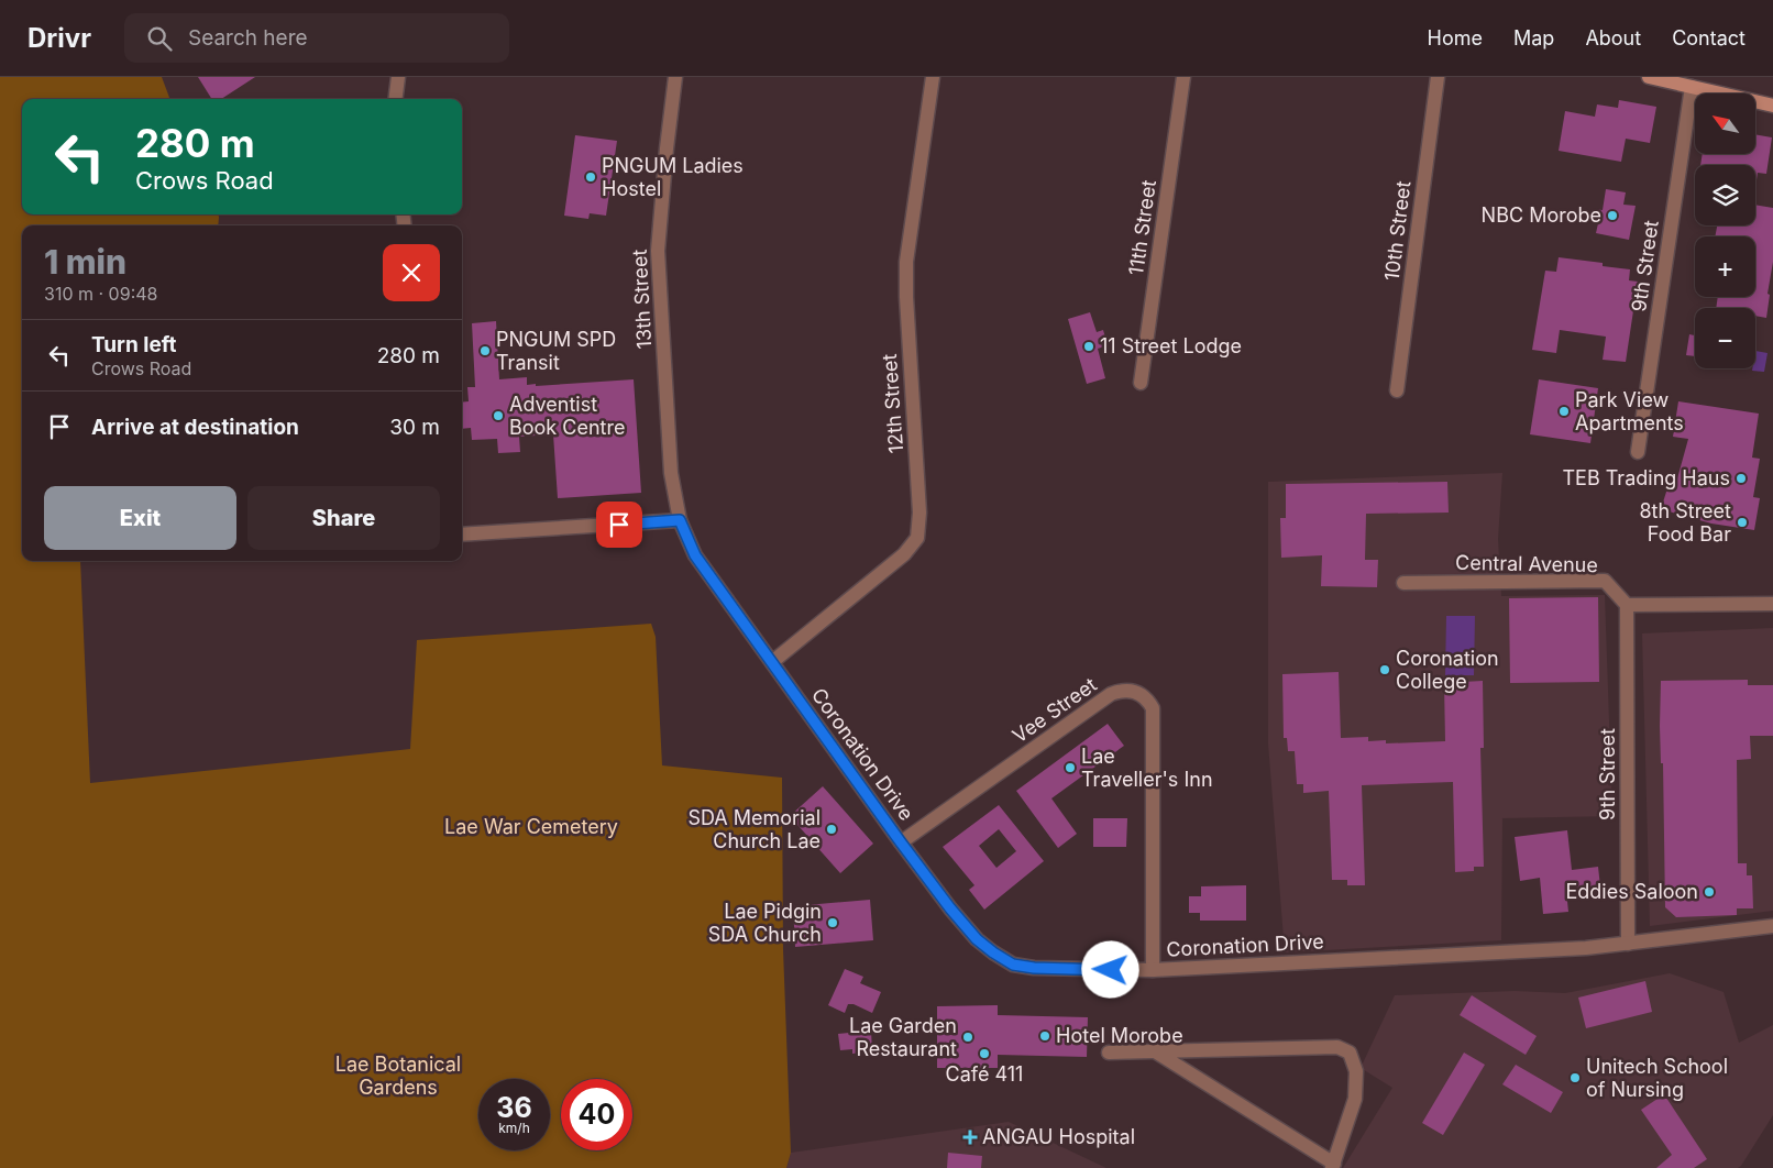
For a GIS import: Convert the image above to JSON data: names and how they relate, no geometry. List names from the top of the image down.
{
  "streets": {
    "street": [
      "11th Street",
      "10th Street",
      "9th Street",
      "13th Street",
      "12th Street",
      "Central Avenue",
      "Vee Street",
      "Coronation Drive"
    ]
  },
  "crossings": [
    ["9th Street", "Central Avenue"],
    ["9th Street", "Coronation Drive"],
    ["13th Street", "Coronation Drive"],
    ["12th Street", "Coronation Drive"],
    ["Vee Street", "Coronation Drive"]
  ],
  "parks": ["Lae War Cemetery", "Lae Botanical Gardens"],
  "places": {
    "other": [
      "PNGUM Ladies Hostel",
      "NBC Morobe",
      "11 Street Lodge",
      "PNGUM SPD Transit",
      "Park View Apartments",
      "Adventist Book Centre",
      "TEB Trading Haus",
      "8th Street Food Bar",
      "Coronation College",
      "Lae Traveller's Inn",
      "SDA Memorial Church Lae",
      "Eddies Saloon",
      "Lae Pidgin SDA Church",
      "Hotel Morobe",
      "Lae Garden Restaurant",
      "Café 411",
      "Unitech School of Nursing"
    ],
    "health": ["ANGAU Hospital"]
  },
  "north": "top left",
  "page": {
    "header": "Drivr",
    "search": "Search here",
    "nav": [
      "Home",
      "Map",
      "About",
      "Contact"
    ],
    "map_buttons": ["+", "−"],
    "turn": ["280 m", "Crows Road"],
    "heading": ["1 min", "310 m · 09:48"],
    "list": [
      {
        "name": "Turn left",
        "note": "Crows Road",
        "value": "280 m"
      },
      {
        "name": "Arrive at destination",
        "value": "30 m"
      }
    ],
    "buttons": ["Exit", "Share"],
    "speed": "36 km/h",
    "limit": "40"
  }
}
